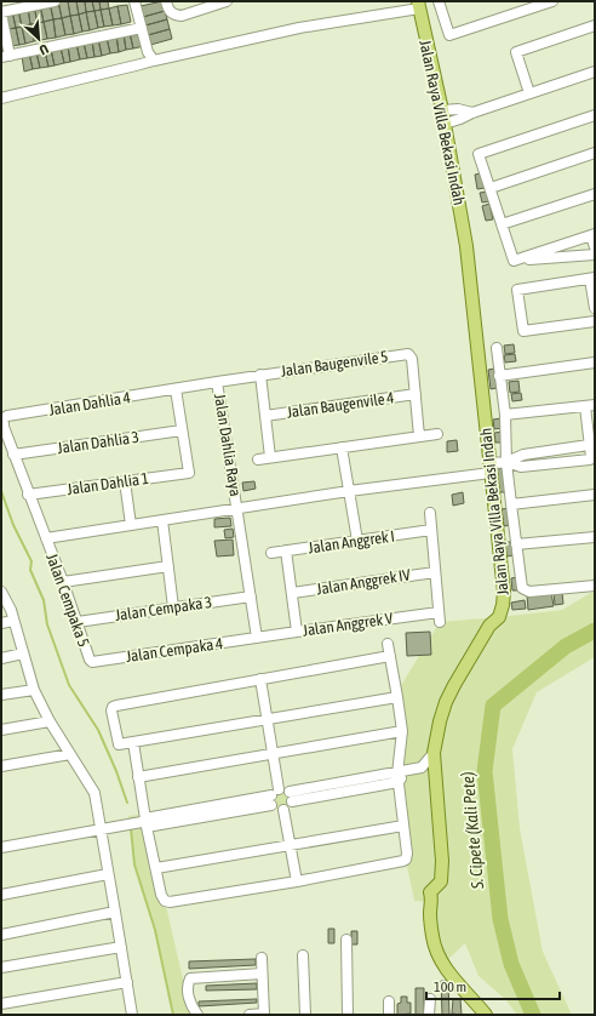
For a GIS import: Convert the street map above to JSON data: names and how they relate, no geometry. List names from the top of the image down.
{
  "streets": {
    "main road": ["Jalan Raya Villa Bekasi Indah"],
    "street": [
      "Jalan Baugenvile 5",
      "Jalan Dahlia 4",
      "Jalan Baugenvile 4",
      "Jalan Dahlia 3",
      "Jalan Dahlia Raya",
      "Jalan Dahlia 1",
      "Jalan Anggrek I",
      "Jalan Anggrek IV",
      "Jalan Cempaka 5",
      "Jalan Cempaka 3",
      "Jalan Anggrek V",
      "Jalan Cempaka 4"
    ]
  },
  "crossings": [
    ["Jalan Baugenvile 5", "Jalan Dahlia 4"],
    ["Jalan Baugenvile 5", "Jalan Baugenvile 4"],
    ["Jalan Baugenvile 5", "Jalan Dahlia Raya"],
    ["Jalan Dahlia 4", "Jalan Dahlia Raya"],
    ["Jalan Dahlia 4", "Jalan Cempaka 5"],
    ["Jalan Dahlia 3", "Jalan Dahlia 1"],
    ["Jalan Dahlia 3", "Jalan Cempaka 5"],
    ["Jalan Dahlia Raya", "Jalan Cempaka 3"],
    ["Jalan Dahlia Raya", "Jalan Anggrek V"],
    ["Jalan Dahlia Raya", "Jalan Cempaka 4"],
    ["Jalan Dahlia 1", "Jalan Cempaka 5"],
    ["Jalan Anggrek IV", "Jalan Anggrek V"],
    ["Jalan Cempaka 5", "Jalan Cempaka 3"],
    ["Jalan Cempaka 5", "Jalan Cempaka 4"],
    ["Jalan Anggrek V", "Jalan Cempaka 4"]
  ],
  "water": ["S. Cipete (Kali Pete)"],
  "scale_bar": "100 m",
  "north": "bottom right"
}
